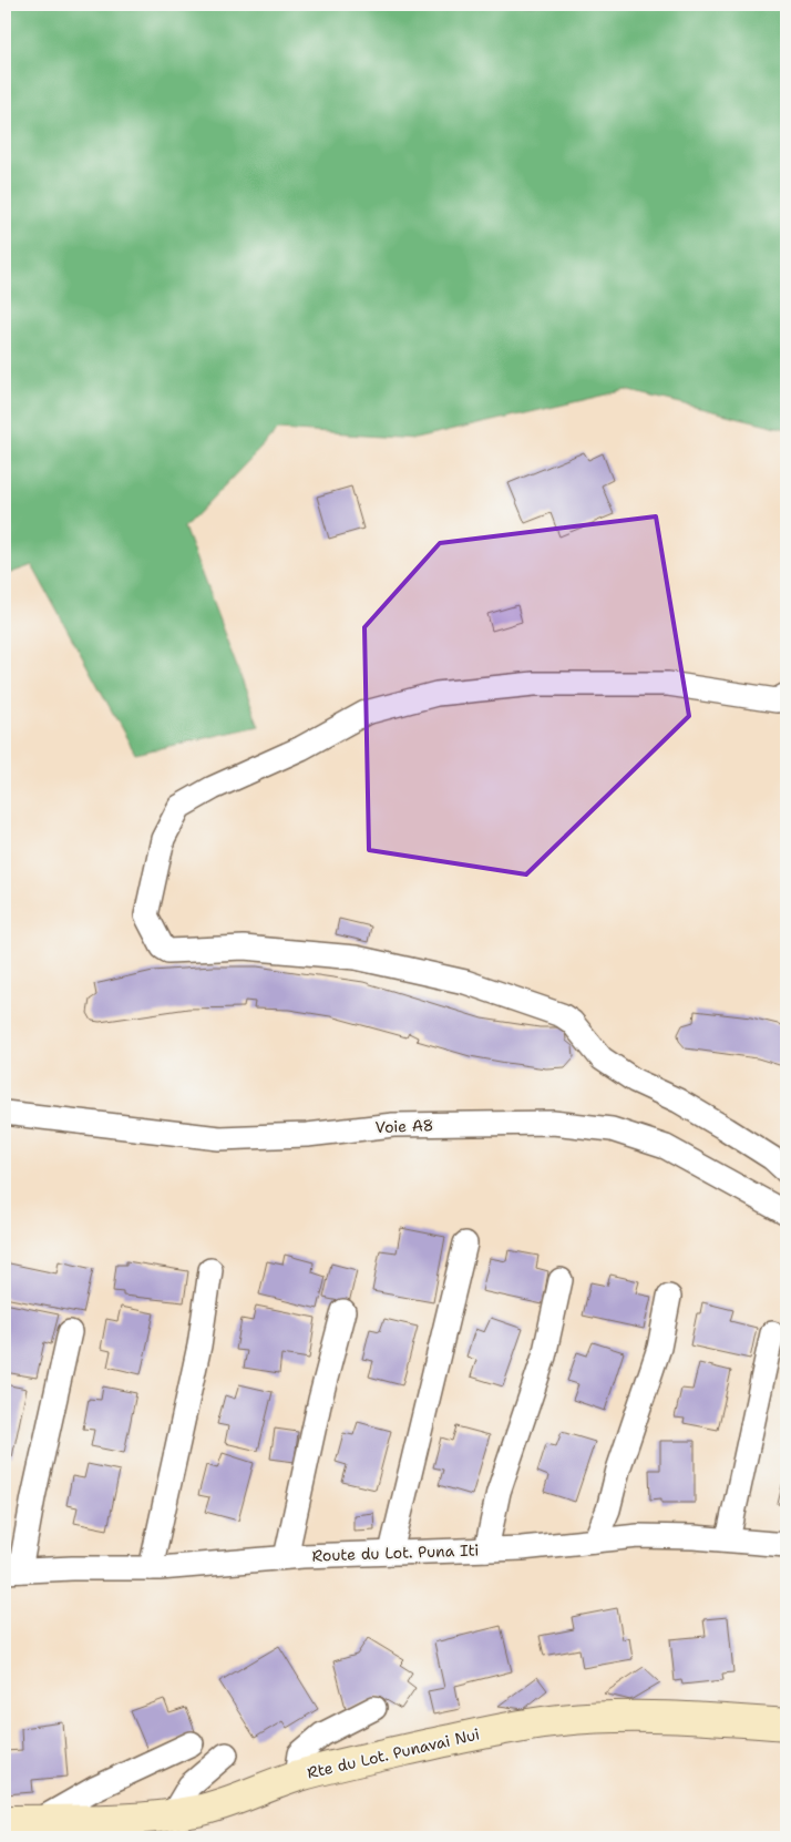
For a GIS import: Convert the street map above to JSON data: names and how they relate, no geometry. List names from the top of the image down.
{
  "streets": {
    "main road": ["Rte du Lot. Punavai Nui"],
    "street": ["Voie A8", "Route du Lot. Puna Iti"]
  }
}
